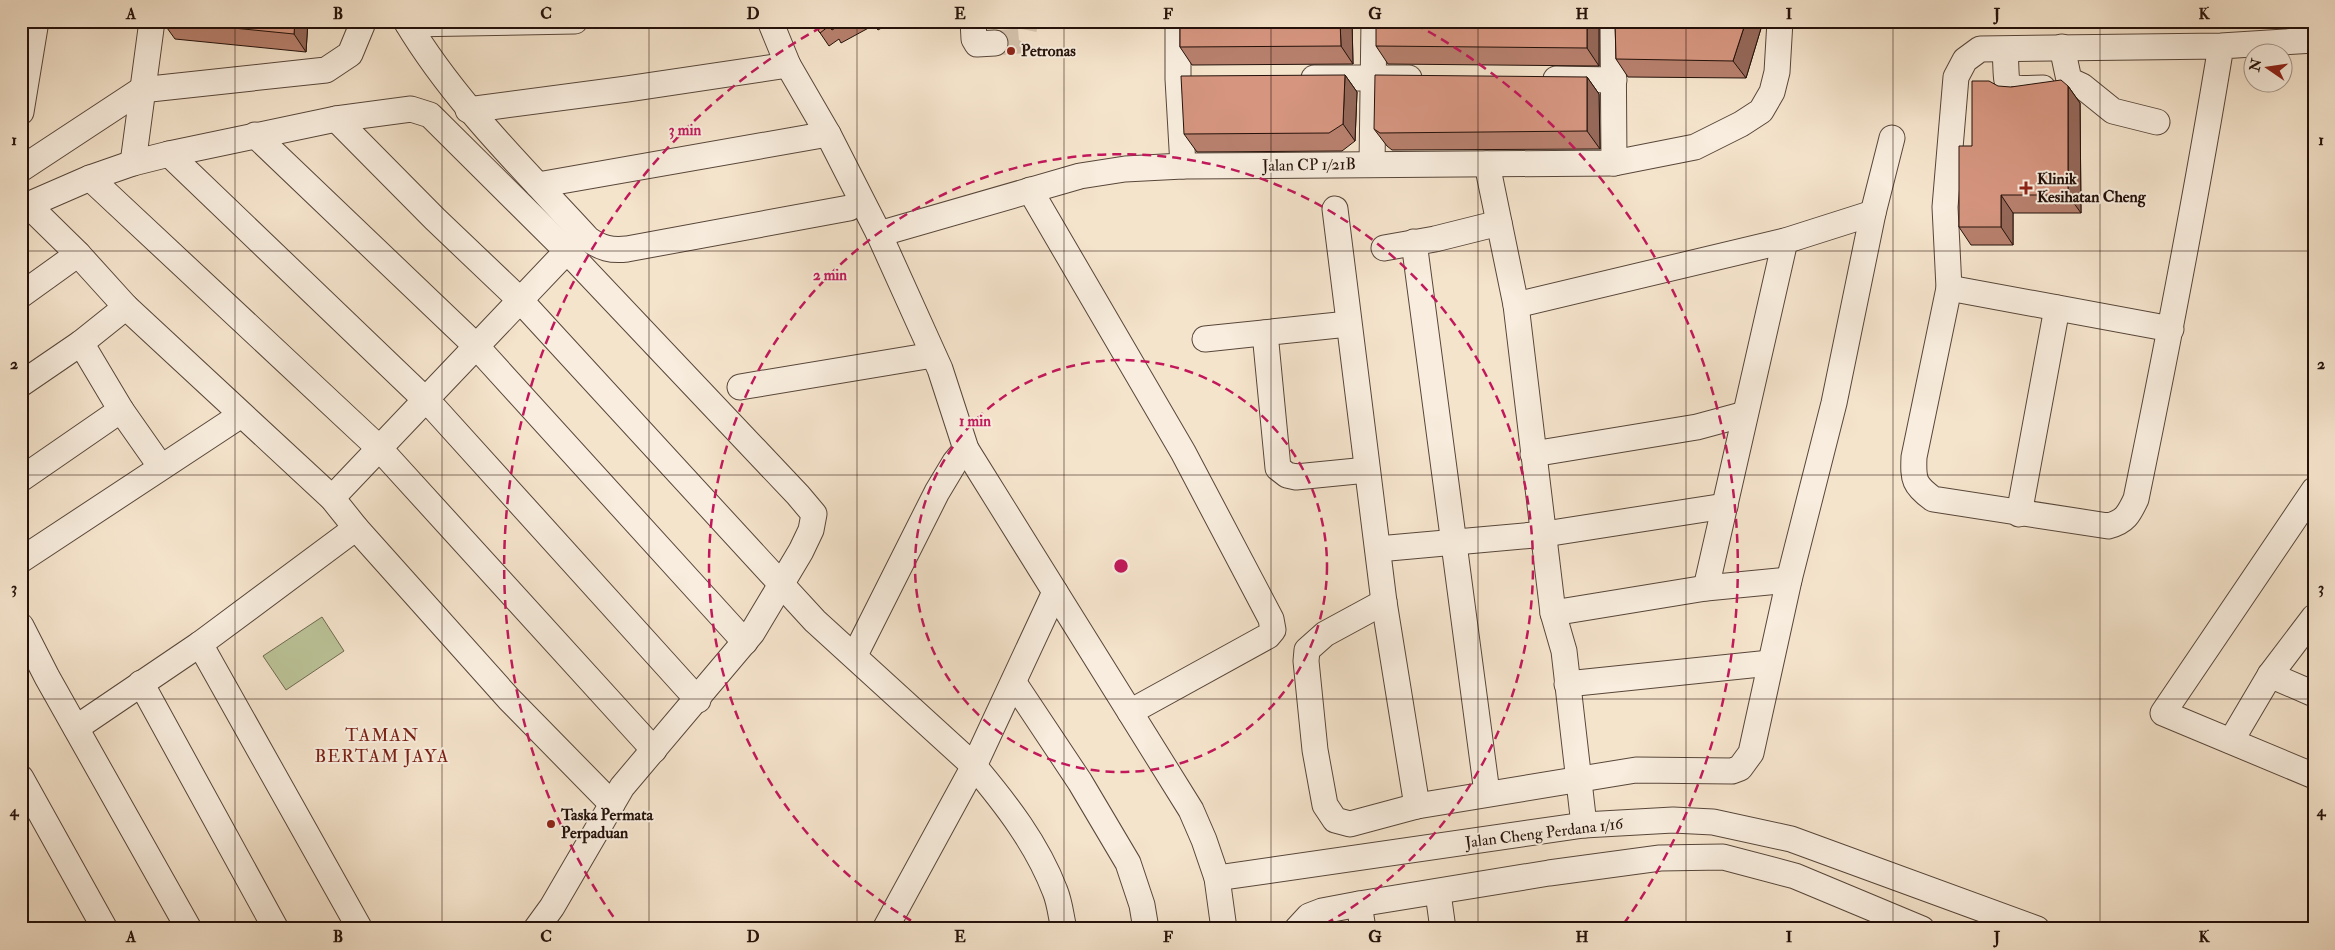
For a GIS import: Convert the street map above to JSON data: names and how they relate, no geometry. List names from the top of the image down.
{
  "streets": {
    "street": ["Jalan CP 1/21B", "Jalan Cheng Perdana 1/16"]
  },
  "districts": ["TAMAN BERTAM JAYA"],
  "places": {
    "other": ["Petronas", "Taska Permata Perpaduan"],
    "health": ["Klinik Kesihatan Cheng"]
  },
  "north": "left",
  "grid": {
    "columns": [
      "A",
      "B",
      "C",
      "D",
      "E",
      "F",
      "G",
      "H",
      "I",
      "J",
      "K"
    ],
    "rows": [
      "1",
      "2",
      "3",
      "4"
    ]
  },
  "rings": ["3 min", "2 min", "1 min"]
}
